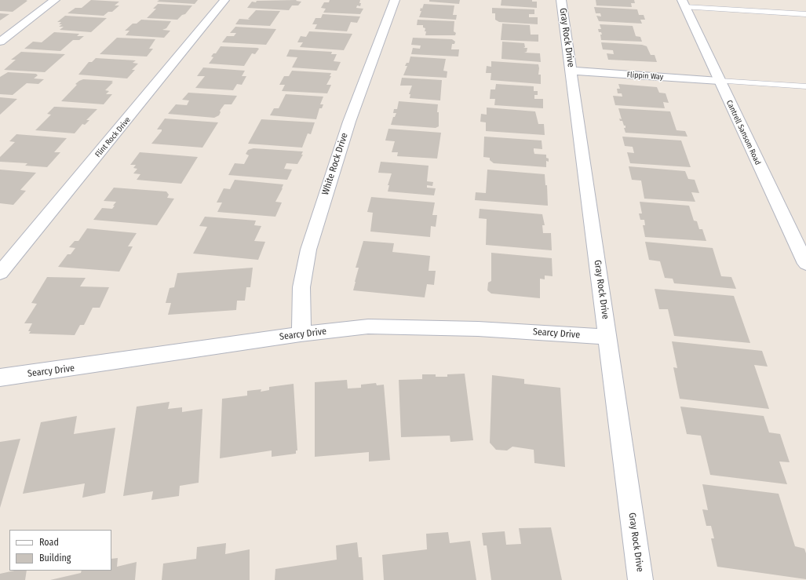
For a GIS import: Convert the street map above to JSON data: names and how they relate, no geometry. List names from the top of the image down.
{
  "streets": {
    "street": [
      "Gray Rock Drive",
      "Flippin Way",
      "Cantrell Sansom Road",
      "Flint Rock Drive",
      "White Rock Drive",
      "Searcy Drive"
    ]
  },
  "crossings": [
    ["Gray Rock Drive", "Flippin Way"],
    ["Gray Rock Drive", "Searcy Drive"],
    ["Flippin Way", "Cantrell Sansom Road"],
    ["White Rock Drive", "Searcy Drive"]
  ],
  "legend": ["Road", "Building"]
}
